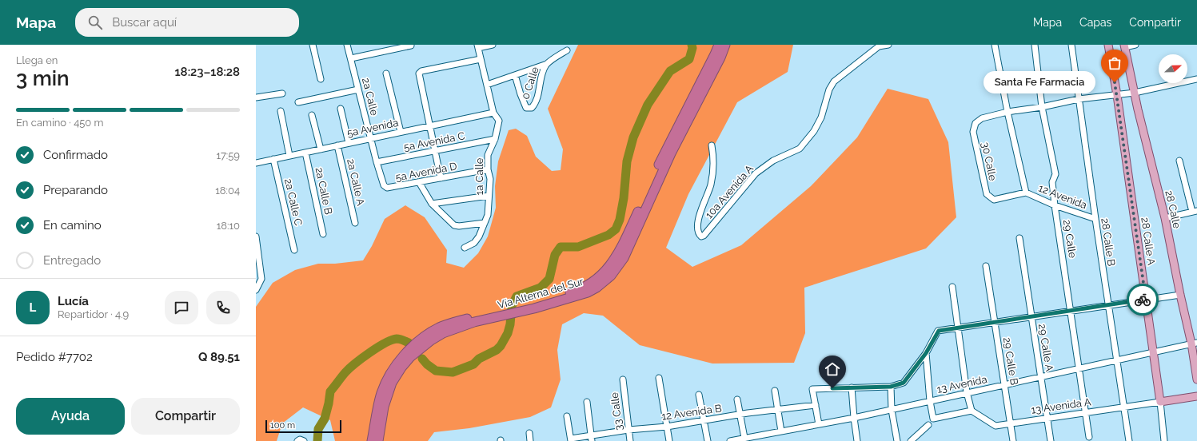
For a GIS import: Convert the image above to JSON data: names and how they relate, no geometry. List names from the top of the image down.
{
  "streets": {
    "highway": ["Vía Alterna del Sur"],
    "main road": ["28 Calle", "28 Calle A", "13 Avenida A"],
    "street": [
      "0 Calle",
      "2a Calle",
      "5a Avenida",
      "5a Avenida C",
      "30 Calle",
      "5a Avenida D",
      "1a Calle",
      "2a Calle A",
      "2a Calle B",
      "10a Avenida A",
      "12 Avenida",
      "2a Calle C",
      "29 Calle",
      "28 Calle B",
      "29 Calle A",
      "29 Calle B",
      "13 Avenida",
      "33 Calle",
      "12 Avenida B"
    ]
  },
  "crossings": [
    ["2a Calle", "5a Avenida"],
    ["2a Calle", "5a Avenida C"],
    ["2a Calle", "5a Avenida D"],
    ["5a Avenida", "1a Calle"],
    ["5a Avenida", "2a Calle A"],
    ["5a Avenida", "2a Calle B"],
    ["5a Avenida", "2a Calle C"],
    ["5a Avenida C", "1a Calle"],
    ["30 Calle", "12 Avenida"],
    ["5a Avenida D", "1a Calle"],
    ["12 Avenida", "29 Calle"],
    ["12 Avenida", "28 Calle B"],
    ["28 Calle", "13 Avenida"],
    ["29 Calle", "13 Avenida"],
    ["29 Calle", "13 Avenida A"],
    ["28 Calle A", "13 Avenida"],
    ["28 Calle A", "13 Avenida A"],
    ["28 Calle B", "13 Avenida"],
    ["28 Calle B", "13 Avenida A"],
    ["29 Calle A", "13 Avenida"],
    ["29 Calle A", "13 Avenida A"],
    ["29 Calle B", "13 Avenida"],
    ["29 Calle B", "13 Avenida A"],
    ["33 Calle", "12 Avenida B"]
  ],
  "places": ["Santa Fe Farmacia"],
  "scale_bar": "100 m",
  "north": "right",
  "page": {
    "header": "Mapa",
    "search": "Buscar aquí",
    "nav": ["Mapa", "Capas", "Compartir"],
    "heading": ["3 min", "Llega en", "18:23–18:28"],
    "panel": [
      "Lucía",
      "Repartidor · 4.9",
      "Pedido #7702",
      "Q 89.51"
    ],
    "bubble": "Santa Fe Farmacia",
    "bar": "En camino · 450 m",
    "list": [
      ["Confirmado", "17:59"],
      ["Preparando", "18:04"],
      ["En camino", "18:10"],
      "Entregado"
    ],
    "round": "L",
    "buttons": ["Ayuda", "Compartir"],
    "scale": "100 m"
  }
}
